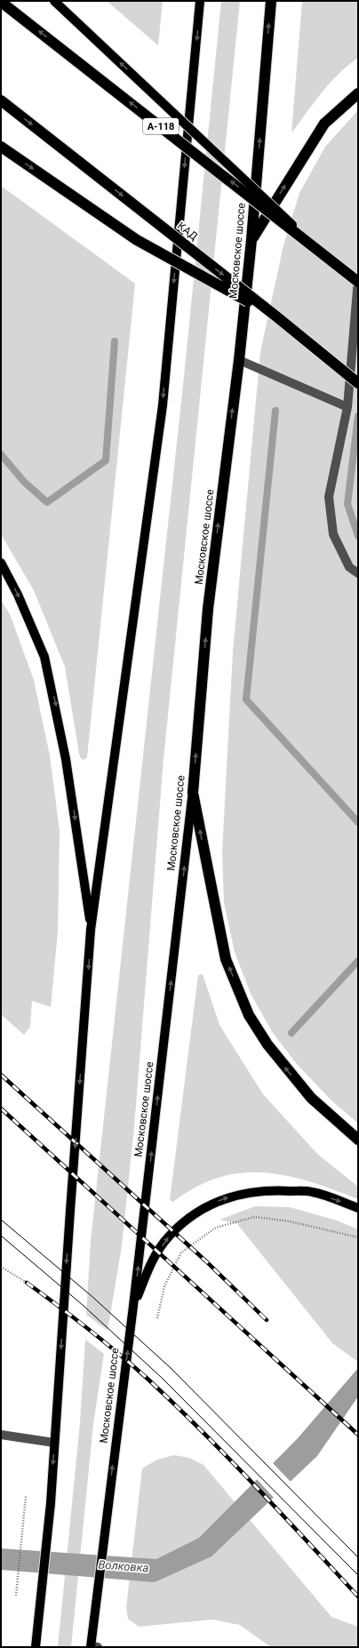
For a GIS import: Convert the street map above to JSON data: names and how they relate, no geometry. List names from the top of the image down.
{
  "streets": {
    "highway": ["А-118", "КАД", "Московское шоссе"]
  },
  "one_way": ["Московское шоссе"],
  "water": ["Волковка"]
}
